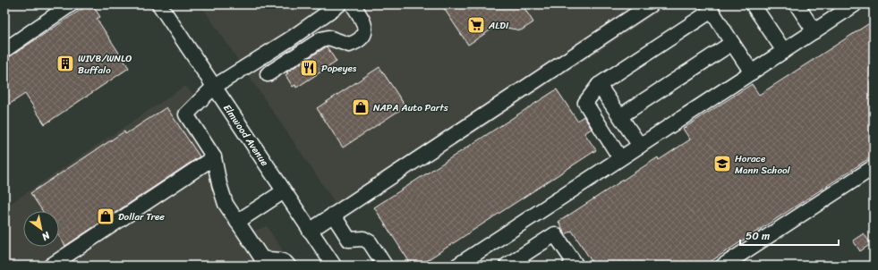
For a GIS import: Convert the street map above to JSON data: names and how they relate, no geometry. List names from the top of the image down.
{
  "streets": {
    "street": ["Elmwood Avenue"]
  },
  "places": {
    "supermarket": ["ALDI"],
    "building": ["WIVB/WNLO Buffalo"],
    "restaurant": ["Popeyes"],
    "shop": ["NAPA Auto Parts", "Dollar Tree"],
    "school or university": ["Horace Mann School"]
  },
  "scale_bar": "50 m",
  "north": "bottom right"
}
